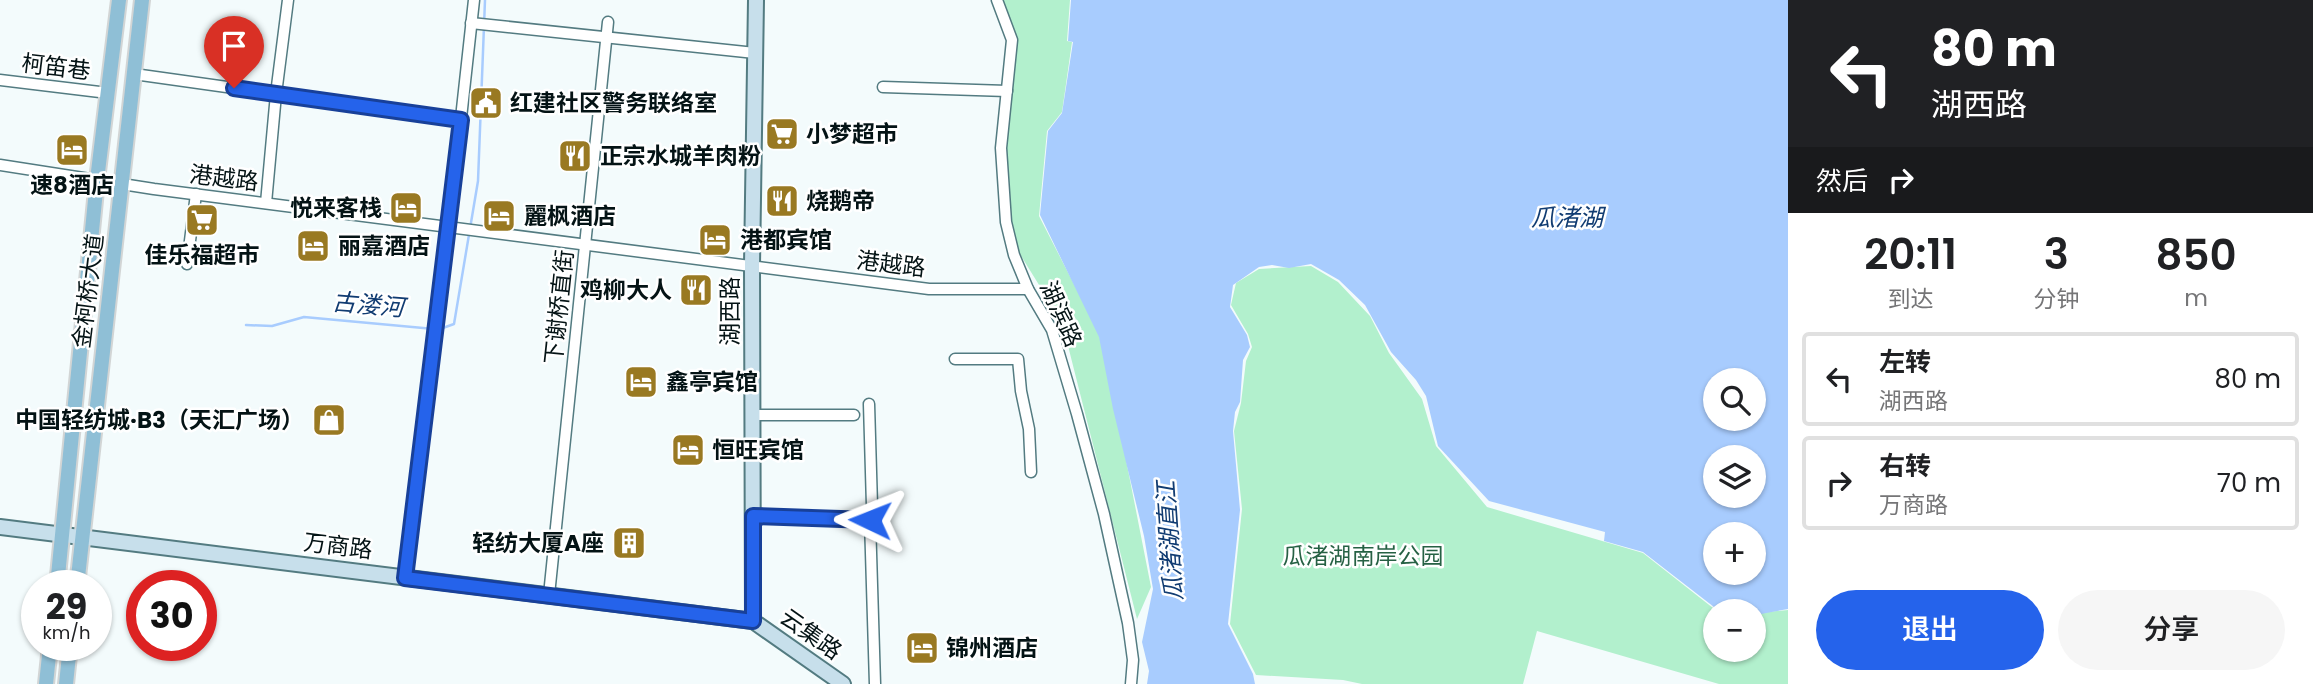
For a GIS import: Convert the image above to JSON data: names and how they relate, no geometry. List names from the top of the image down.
{
  "streets": {
    "main road": ["金柯桥大道"],
    "street": [
      "柯笛巷",
      "港越路",
      "下谢桥直街",
      "湖西路",
      "湖滨路",
      "万商路",
      "云集路"
    ]
  },
  "crossings": [
    ["柯笛巷", "金柯桥大道"],
    ["港越路", "金柯桥大道"],
    ["港越路", "下谢桥直街"],
    ["港越路", "湖西路"],
    ["港越路", "湖滨路"],
    ["金柯桥大道", "万商路"],
    ["下谢桥直街", "万商路"],
    ["湖西路", "万商路"],
    ["湖西路", "云集路"],
    ["万商路", "云集路"]
  ],
  "water": ["瓜渚湖", "古溇河", "瓜渚湖直江"],
  "parks": ["瓜渚湖南岸公园"],
  "places": {
    "public building": ["红建社区警务联络室"],
    "supermarket": ["小梦超市", "佳乐福超市"],
    "hotel": [
      "速8酒店",
      "悦来客栈",
      "麗枫酒店",
      "港都宾馆",
      "丽嘉酒店",
      "鑫亭宾馆",
      "恒旺宾馆",
      "锦州酒店"
    ],
    "restaurant": ["正宗水城羊肉粉", "烧鹅帝", "鸡柳大人"],
    "shop": ["中国轻纺城·B3（天汇广场）"],
    "building": ["轻纺大厦A座"]
  },
  "page": {
    "turn": ["80 m", "湖西路"],
    "then": "然后",
    "eta": [
      "20:11",
      "到达",
      "3",
      "分钟",
      "850",
      "m"
    ],
    "list": [
      {
        "name": "左转",
        "note": "湖西路",
        "value": "80 m"
      },
      {
        "name": "右转",
        "note": "万商路",
        "value": "70 m"
      }
    ],
    "map_buttons": ["+", "−"],
    "speed": "29 km/h",
    "limit": "30",
    "buttons": ["退出", "分享"]
  }
}
